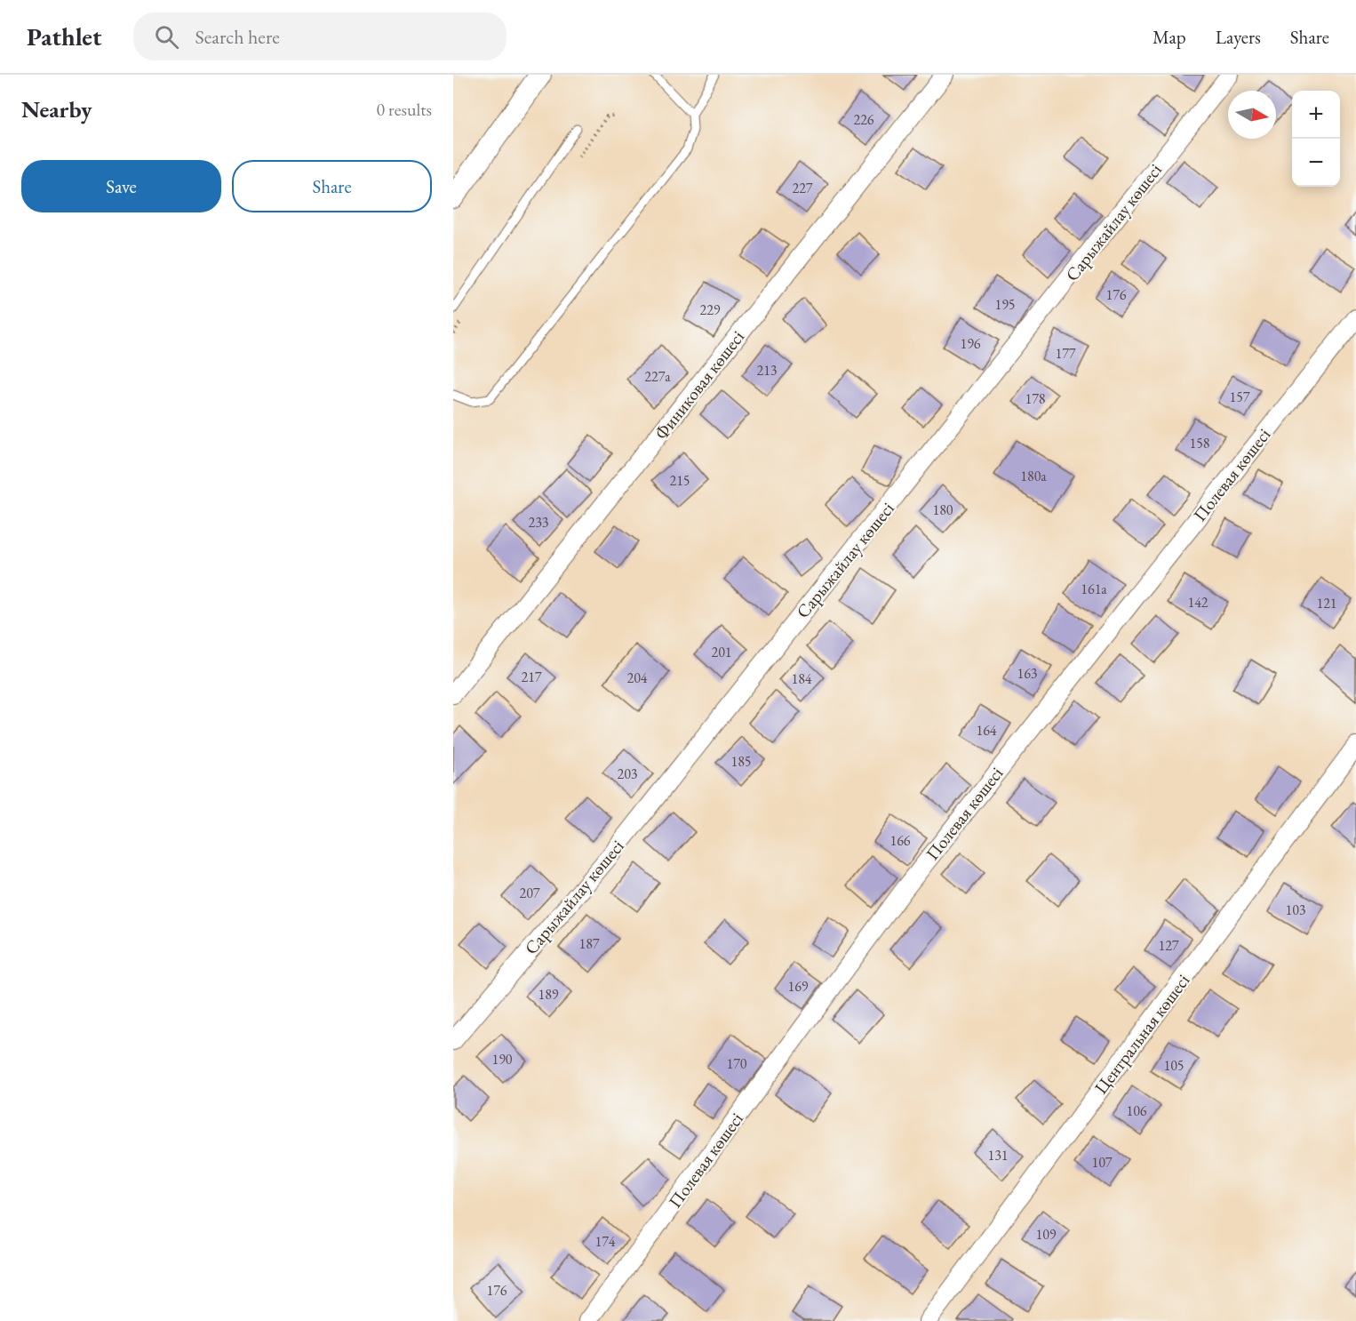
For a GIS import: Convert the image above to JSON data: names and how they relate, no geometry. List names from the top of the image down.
{
  "streets": {
    "street": [
      "Сарыжайлау көшесі",
      "Финиковая көшесі",
      "Полевая көшесі",
      "Центральная көшесі"
    ]
  },
  "house_numbers": [
    "226",
    "227",
    "176",
    "195",
    "229",
    "196",
    "177",
    "213",
    "227а",
    "157",
    "178",
    "158",
    "180а",
    "215",
    "180",
    "233",
    "161а",
    "142",
    "121",
    "201",
    "163",
    "217",
    "204",
    "184",
    "164",
    "185",
    "203",
    "166",
    "207",
    "103",
    "187",
    "127",
    "169",
    "189",
    "190",
    "170",
    "105",
    "106",
    "131",
    "107",
    "109",
    "174",
    "176"
  ],
  "north": "right",
  "page": {
    "header": "Pathlet",
    "search": "Search here",
    "nav": ["Map", "Layers", "Share"],
    "heading": ["Nearby", "0 results"],
    "map_buttons": ["+", "−"],
    "buttons": ["Save", "Share"]
  }
}
